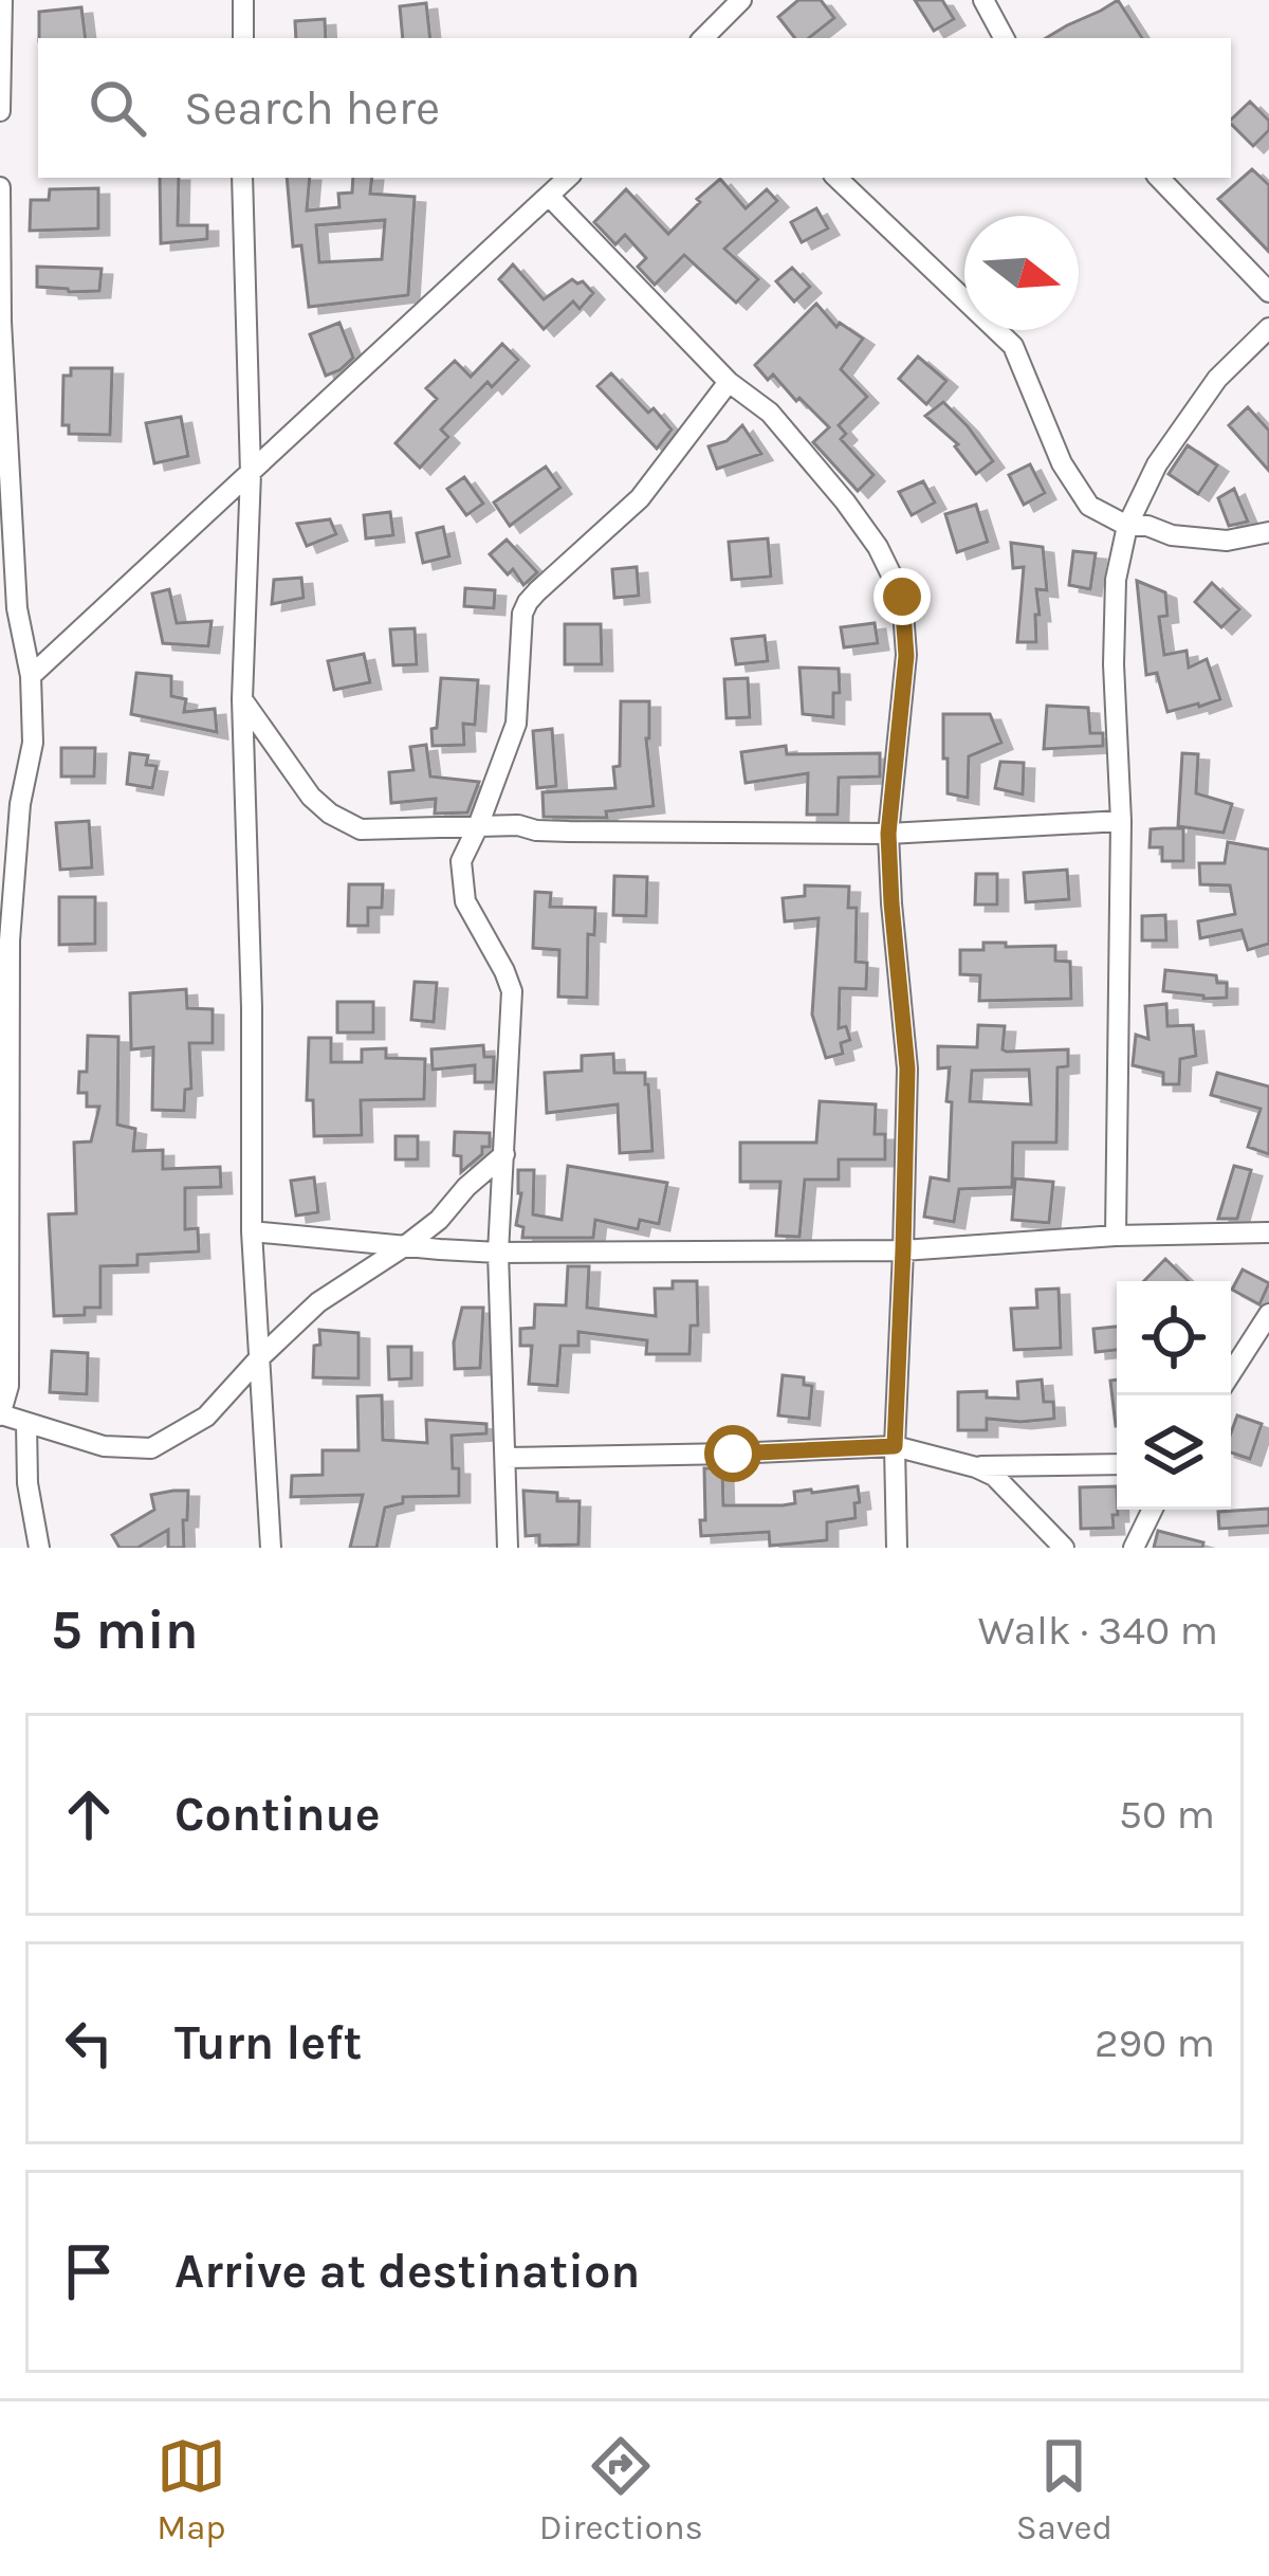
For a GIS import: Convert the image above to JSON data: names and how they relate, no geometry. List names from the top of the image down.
{
  "north": "right",
  "page": {
    "search": "Search here",
    "heading": ["5 min", "Walk · 340 m"],
    "list": [
      ["Continue", "50 m"],
      ["Turn left", "290 m"],
      "Arrive at destination"
    ],
    "nav": ["Map", "Directions", "Saved"]
  }
}
